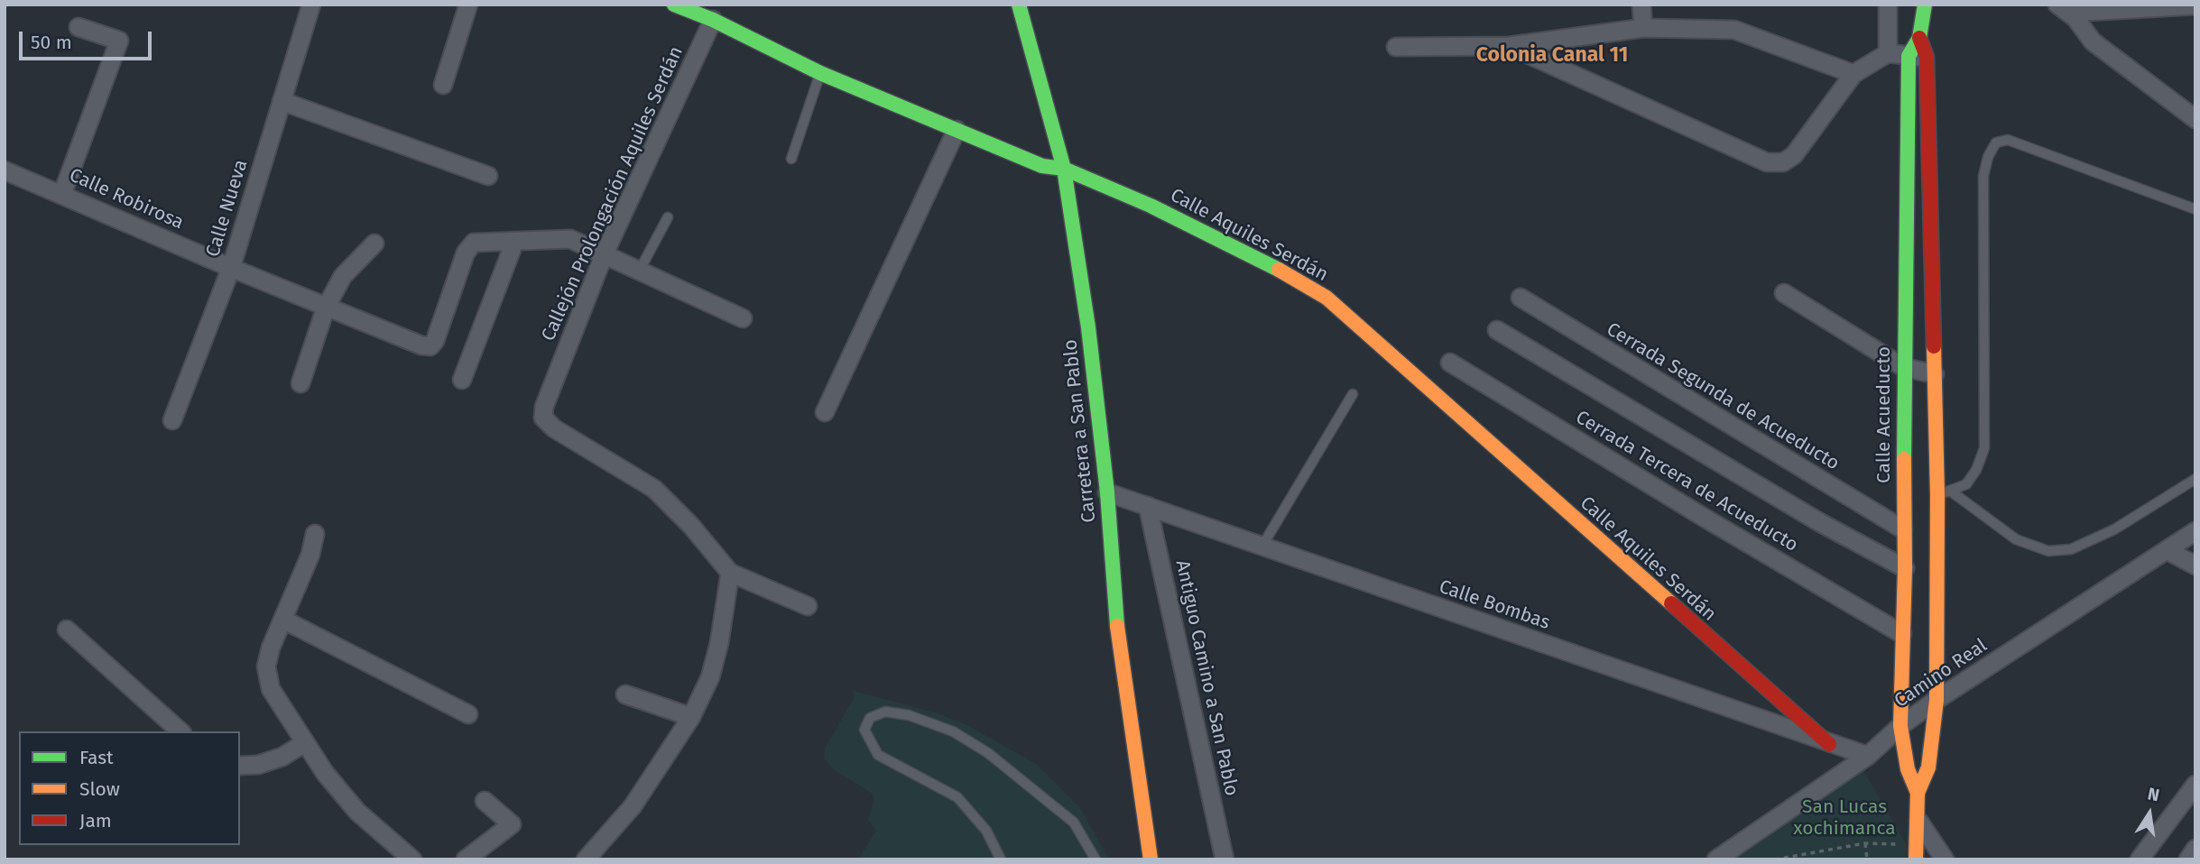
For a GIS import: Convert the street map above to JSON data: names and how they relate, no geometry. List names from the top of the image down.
{
  "streets": {
    "street": [
      "Callejón Prolongación Aquiles Serdán",
      "Calle Robirosa",
      "Calle Nueva",
      "Calle Aquiles Serdán",
      "Cerrada Segunda de Acueducto",
      "Calle Acueducto",
      "Carretera a San Pablo",
      "Cerrada Tercera de Acueducto",
      "Calle Bombas",
      "Camino Real",
      "Antiguo Camino a San Pablo"
    ]
  },
  "crossings": [
    ["Callejón Prolongación Aquiles Serdán", "Calle Aquiles Serdán"],
    ["Calle Robirosa", "Calle Nueva"],
    ["Calle Aquiles Serdán", "Carretera a San Pablo"],
    ["Calle Aquiles Serdán", "Calle Bombas"],
    ["Cerrada Segunda de Acueducto", "Calle Acueducto"],
    ["Calle Acueducto", "Cerrada Tercera de Acueducto"],
    ["Calle Acueducto", "Camino Real"],
    ["Carretera a San Pablo", "Calle Bombas"],
    ["Calle Bombas", "Camino Real"],
    ["Calle Bombas", "Antiguo Camino a San Pablo"]
  ],
  "districts": ["Colonia Canal 11"],
  "parks": ["San Lucas xochimanca"],
  "legend": ["Fast", "Slow", "Jam"],
  "scale_bar": "50 m",
  "north": "top"
}
